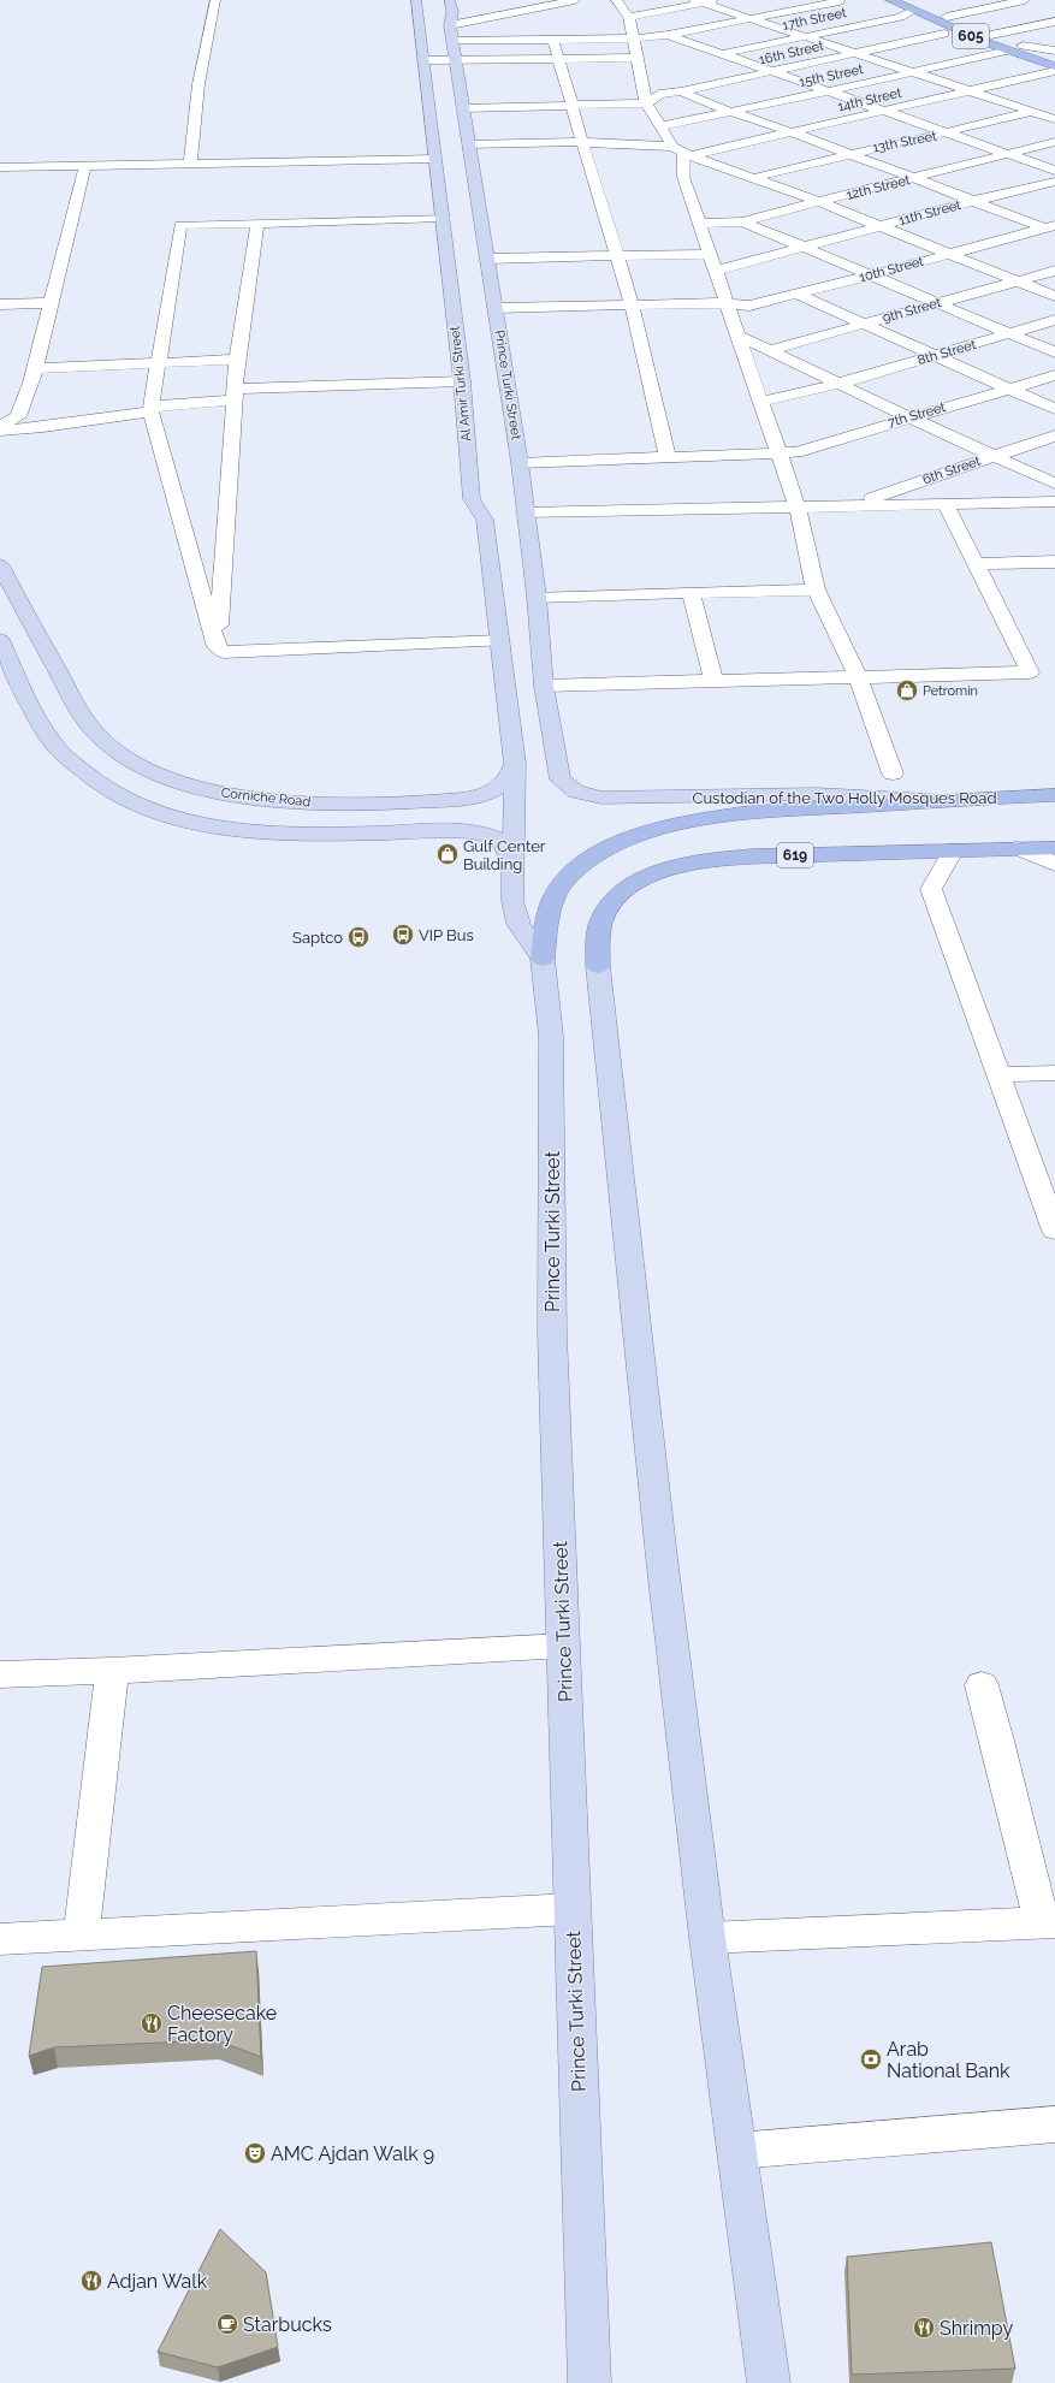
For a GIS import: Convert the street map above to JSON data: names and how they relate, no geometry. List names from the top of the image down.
{
  "streets": {
    "highway": ["605", "Custodian of the Two Holly Mosques Road", "619"],
    "main road": ["Al Amir Turki Street", "Prince Turki Street", "Corniche Road"],
    "street": [
      "17th Street",
      "16th Street",
      "15th Street",
      "14th Street",
      "13th Street",
      "12th Street",
      "11th Street",
      "10th Street",
      "9th Street",
      "8th Street",
      "7th Street",
      "6th Street"
    ]
  },
  "crossings": [
    ["17th Street", "605"],
    ["605", "15th Street"],
    ["10th Street", "Prince Turki Street"],
    ["Al Amir Turki Street", "Prince Turki Street"],
    ["Al Amir Turki Street", "Corniche Road"],
    ["Prince Turki Street", "7th Street"],
    ["Prince Turki Street", "Custodian of the Two Holly Mosques Road"]
  ],
  "places": {
    "shop": ["Petromin", "Gulf Center Building"],
    "bus stop": ["VIP Bus", "Saptco"],
    "restaurant": ["Cheesecake Factory", "Adjan Walk", "Shrimpy"],
    "bank": ["Arab National Bank"],
    "theatre": ["AMC Ajdan Walk 9"],
    "cafe": ["Starbucks"]
  }
}
